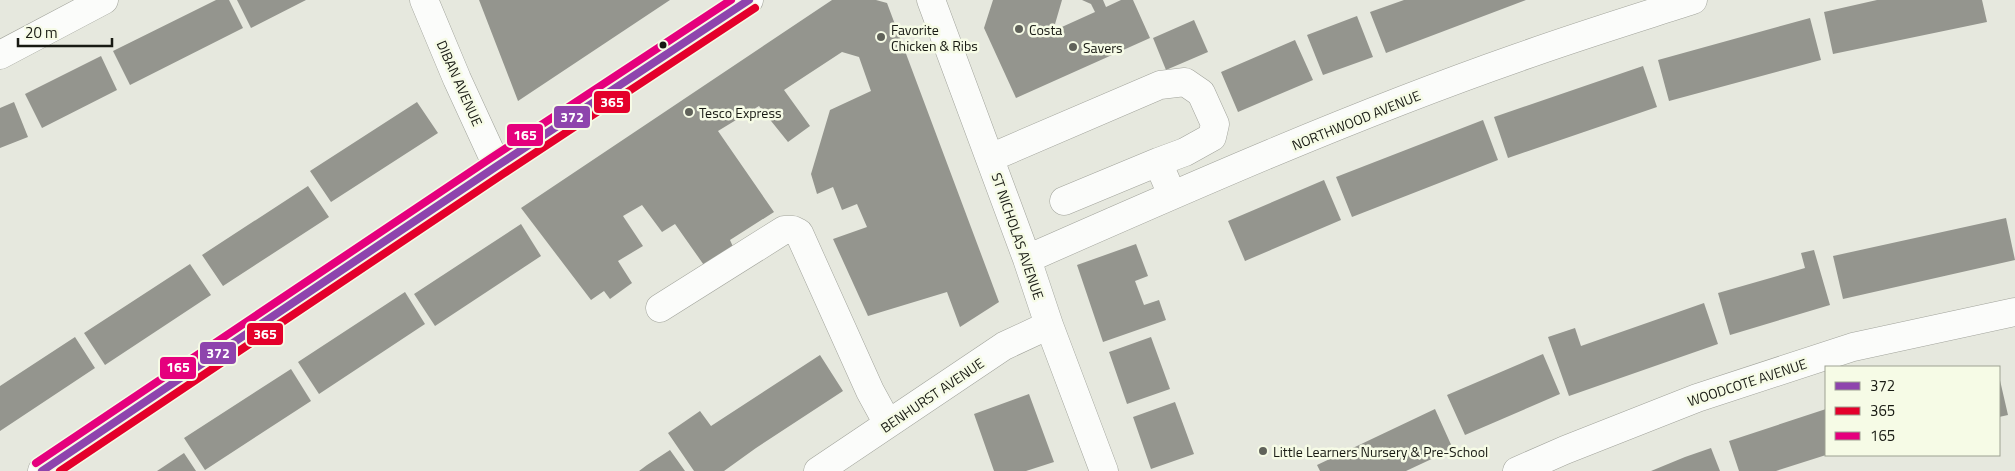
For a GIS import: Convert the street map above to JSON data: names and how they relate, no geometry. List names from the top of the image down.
{
  "streets": {
    "street": [
      "DIBAN AVENUE",
      "NORTHWOOD AVENUE",
      "ST NICHOLAS AVENUE",
      "WOODCOTE AVENUE",
      "BENHURST AVENUE"
    ]
  },
  "crossings": [
    ["NORTHWOOD AVENUE", "ST NICHOLAS AVENUE"],
    ["ST NICHOLAS AVENUE", "BENHURST AVENUE"]
  ],
  "places": [
    "Costa",
    "Favorite Chicken & Ribs",
    "Savers",
    "Tesco Express",
    "Little Learners Nursery & Pre-School"
  ],
  "lines": ["transit line 372", "transit line 165", "transit line 365"],
  "legend": ["372", "365", "165"],
  "scale_bar": "20 m"
}
